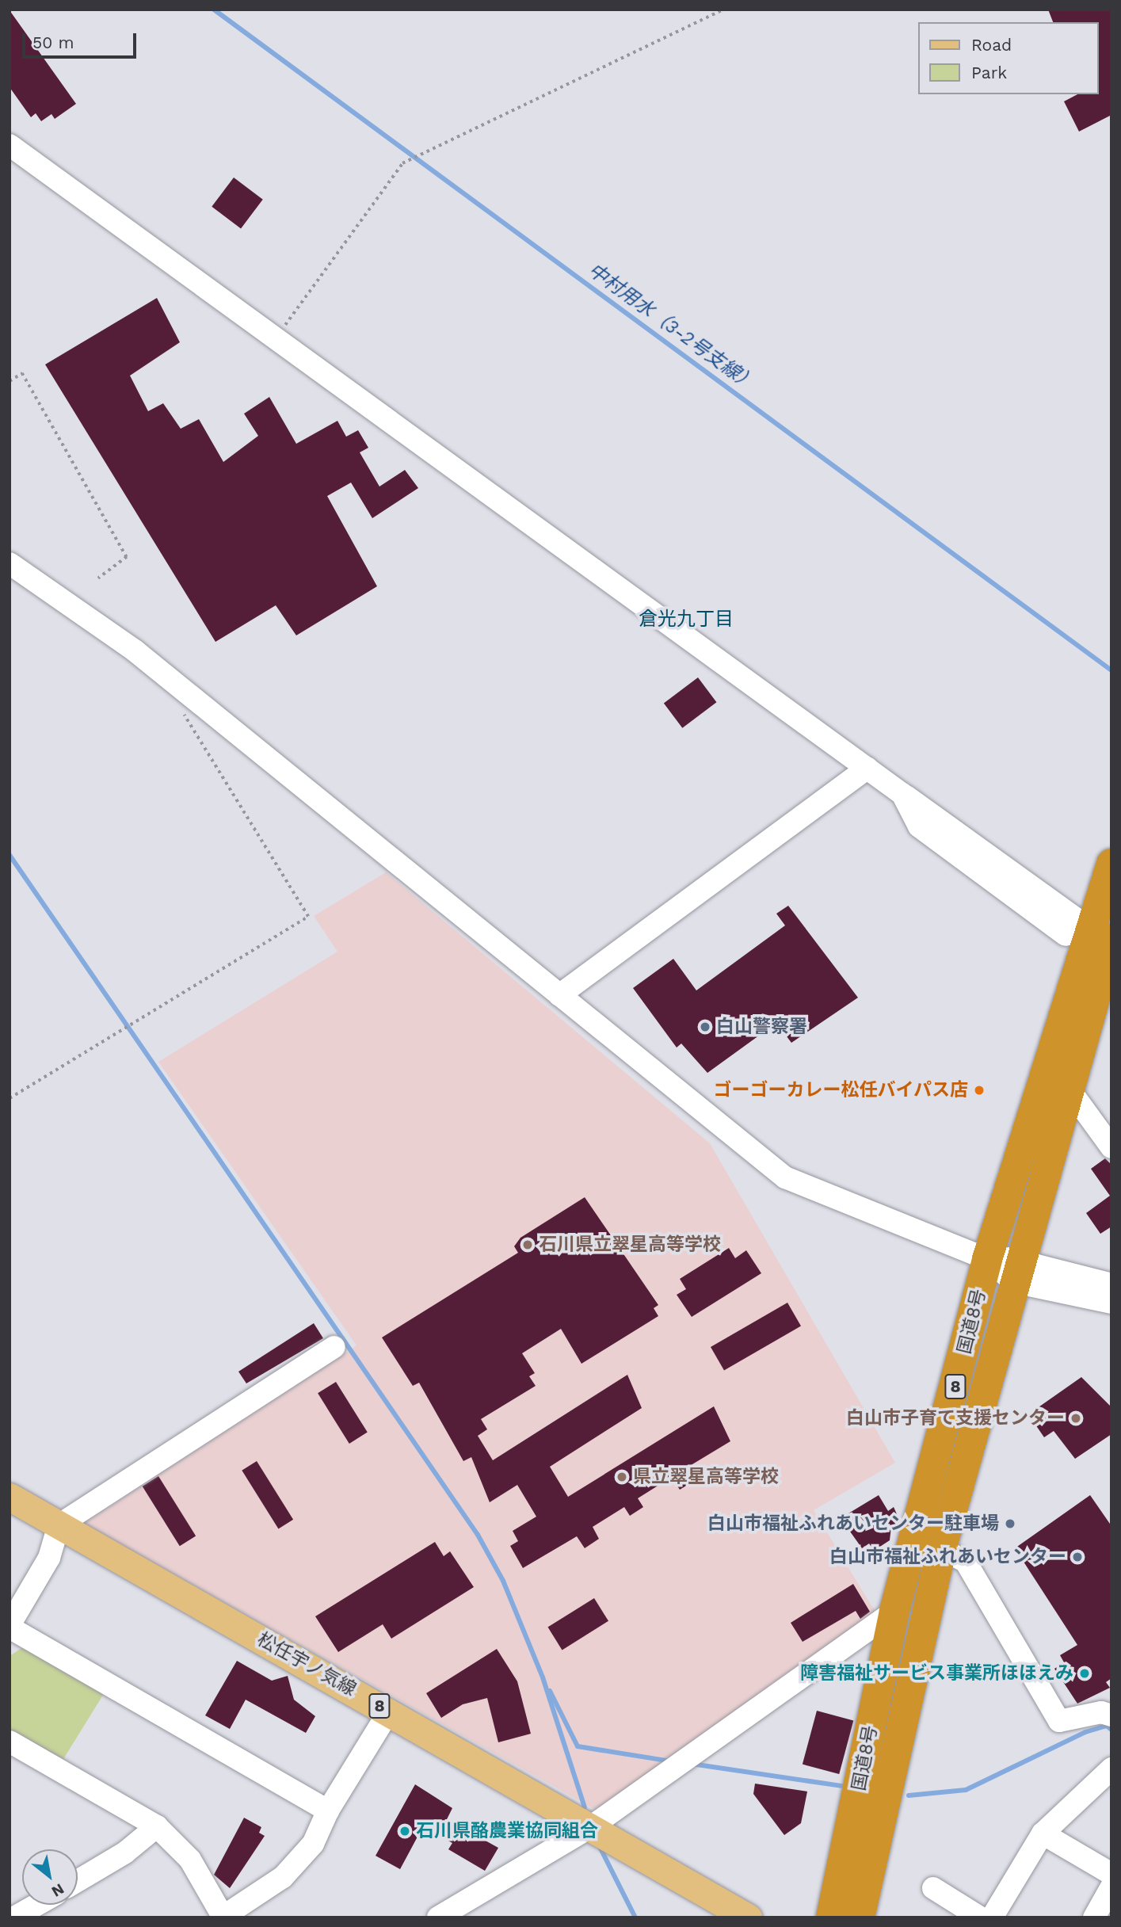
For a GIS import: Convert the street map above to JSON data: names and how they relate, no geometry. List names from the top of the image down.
{
  "streets": {
    "highway": ["国道8号", "8"],
    "main road": ["松任宇ノ気線"]
  },
  "districts": ["倉光九丁目"],
  "water": ["中村用水（3-2号支線）"],
  "places": [
    "白山警察署",
    "ゴーゴーカレー松任バイパス店",
    "石川県立翠星高等学校",
    "白山市子育て支援センター",
    "県立翠星高等学校",
    "白山市福祉ふれあいセンター駐車場",
    "白山市福祉ふれあいセンター",
    "障害福祉サービス事業所ほほえみ",
    "石川県酪農業協同組合"
  ],
  "legend": ["Road", "Park"],
  "scale_bar": "50 m",
  "north": "bottom right"
}
